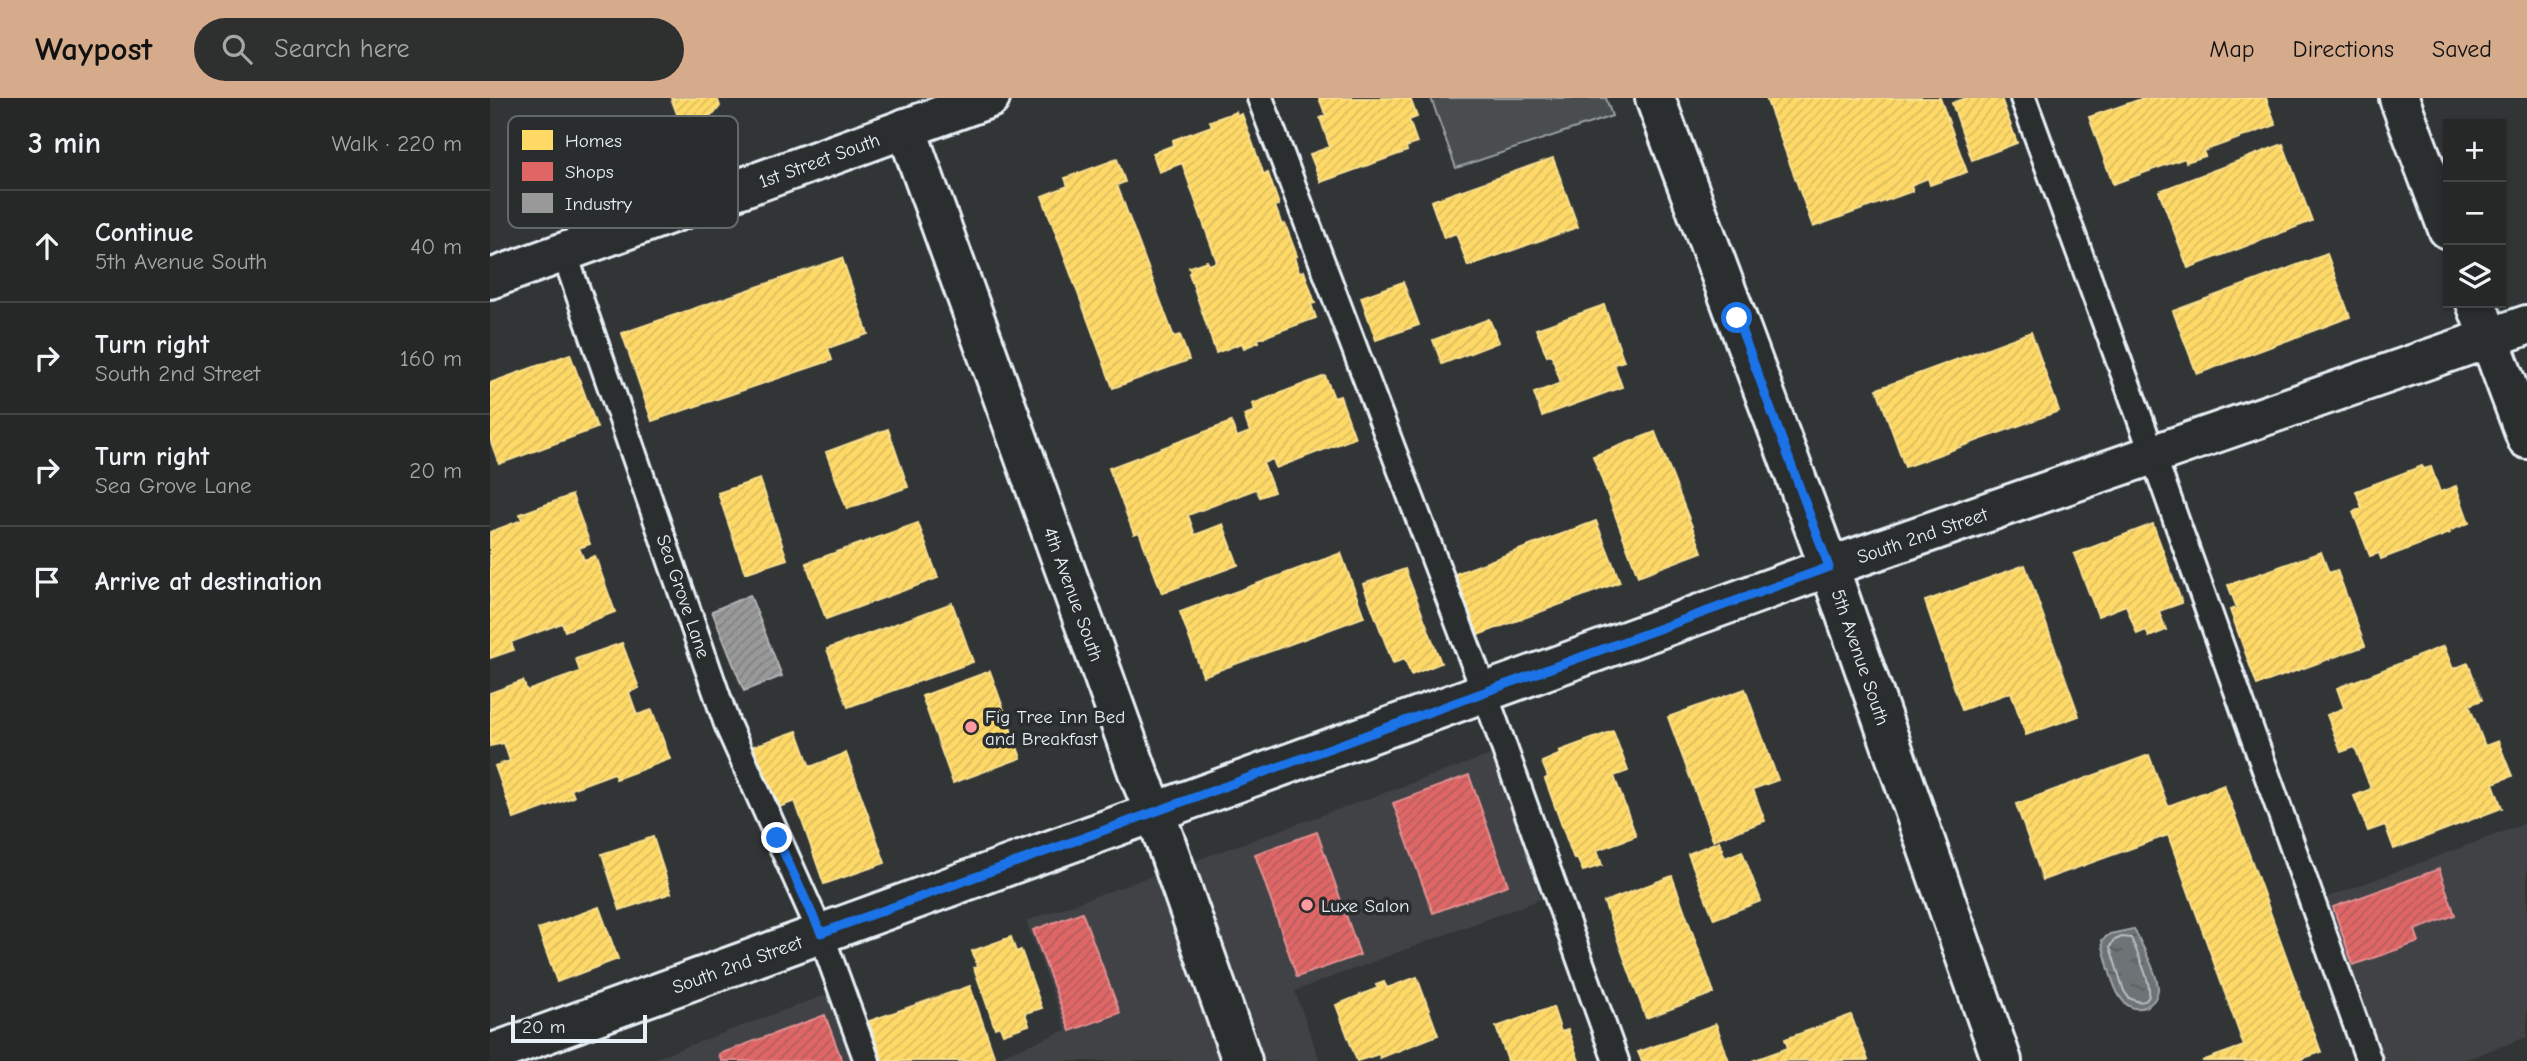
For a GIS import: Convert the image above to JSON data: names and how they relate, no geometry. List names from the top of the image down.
{
  "streets": {
    "street": [
      "1st Street South",
      "South 2nd Street",
      "4th Avenue South",
      "5th Avenue South"
    ],
    "lane": ["Sea Grove Lane"]
  },
  "crossings": [
    ["1st Street South", "4th Avenue South"],
    ["1st Street South", "Sea Grove Lane"],
    ["South 2nd Street", "4th Avenue South"],
    ["South 2nd Street", "Sea Grove Lane"],
    ["South 2nd Street", "5th Avenue South"]
  ],
  "places": ["Fig Tree Inn Bed and Breakfast", "Luxe Salon"],
  "legend": ["Homes", "Shops", "Industry"],
  "scale_bar": "20 m",
  "page": {
    "header": "Waypost",
    "search": "Search here",
    "nav": ["Map", "Directions", "Saved"],
    "heading": ["3 min", "Walk · 220 m"],
    "map_buttons": ["+", "−"],
    "list": [
      ["Continue", "5th Avenue South", "40 m"],
      ["Turn right", "South 2nd Street", "160 m"],
      ["Turn right", "Sea Grove Lane", "20 m"],
      "Arrive at destination"
    ],
    "scale": "20 m"
  }
}
